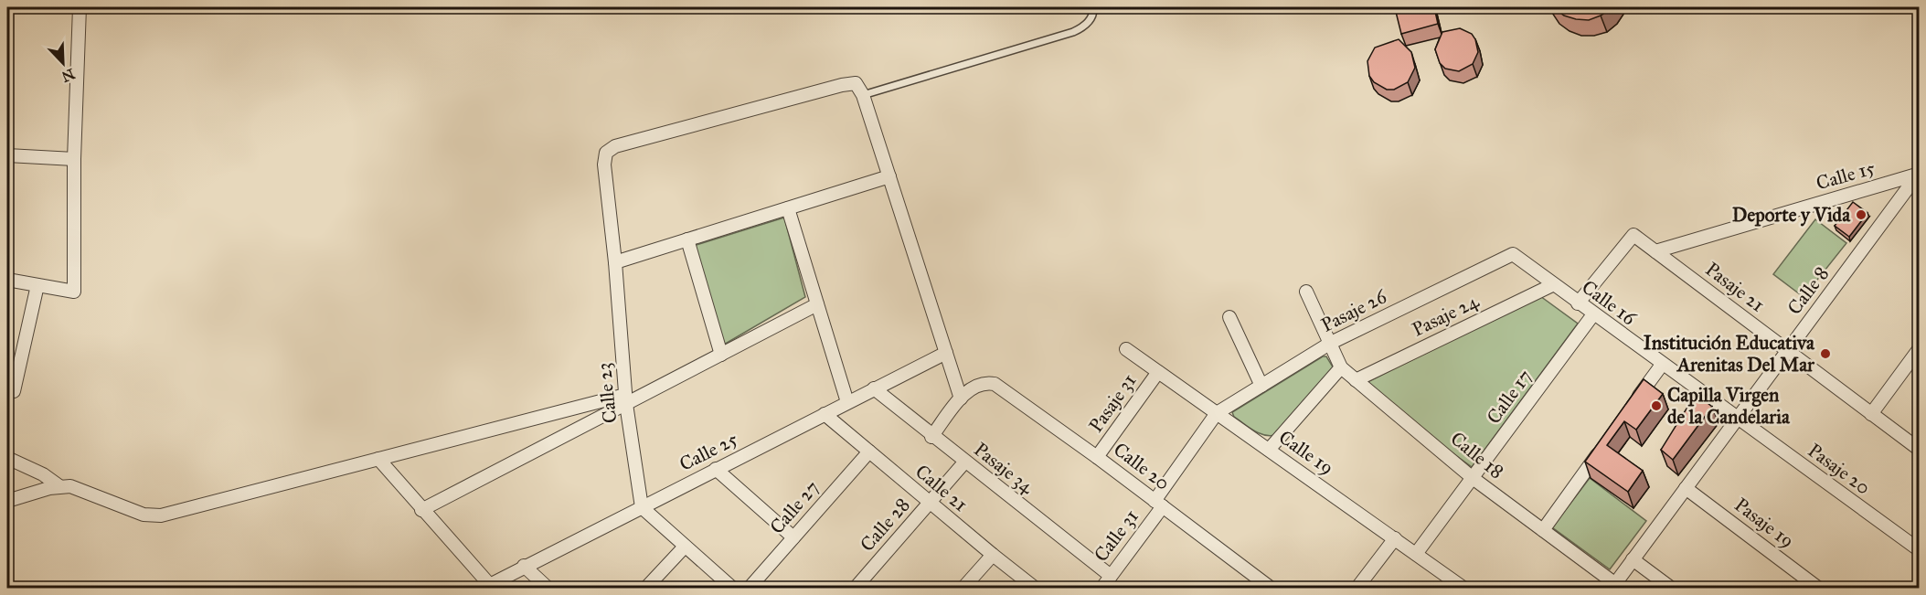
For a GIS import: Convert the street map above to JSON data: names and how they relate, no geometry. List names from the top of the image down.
{
  "streets": {
    "street": [
      "Calle 15",
      "Pasaje 21",
      "Calle 8",
      "Calle 16",
      "Pasaje 26",
      "Pasaje 24",
      "Calle 23",
      "Calle 17",
      "Pasaje 31",
      "Calle 25",
      "Calle 19",
      "Calle 18",
      "Calle 20",
      "Pasaje 34",
      "Pasaje 20",
      "Calle 21",
      "Calle 27",
      "Pasaje 19",
      "Calle 28",
      "Calle 31"
    ]
  },
  "crossings": [
    ["Calle 15", "Pasaje 21"],
    ["Calle 15", "Calle 8"],
    ["Pasaje 21", "Calle 8"],
    ["Pasaje 21", "Calle 16"],
    ["Calle 8", "Calle 16"],
    ["Calle 8", "Calle 18"],
    ["Calle 8", "Pasaje 20"],
    ["Calle 8", "Pasaje 19"],
    ["Calle 16", "Pasaje 26"],
    ["Calle 16", "Pasaje 24"],
    ["Calle 16", "Calle 17"],
    ["Calle 16", "Pasaje 20"],
    ["Pasaje 26", "Calle 19"],
    ["Pasaje 26", "Calle 18"],
    ["Pasaje 26", "Calle 31"],
    ["Pasaje 24", "Calle 18"],
    ["Calle 23", "Calle 25"],
    ["Calle 17", "Calle 19"],
    ["Calle 17", "Calle 18"],
    ["Pasaje 31", "Calle 19"],
    ["Pasaje 31", "Calle 20"],
    ["Calle 25", "Pasaje 34"],
    ["Calle 25", "Calle 21"],
    ["Calle 19", "Calle 31"],
    ["Calle 20", "Calle 31"],
    ["Pasaje 34", "Calle 28"],
    ["Pasaje 34", "Calle 31"],
    ["Calle 21", "Calle 27"],
    ["Calle 21", "Calle 28"]
  ],
  "places": ["Deporte y Vida", "Institución Educativa Arenitas Del Mar", "Capilla Virgen de la Candelaria"],
  "north": "bottom right"
}
